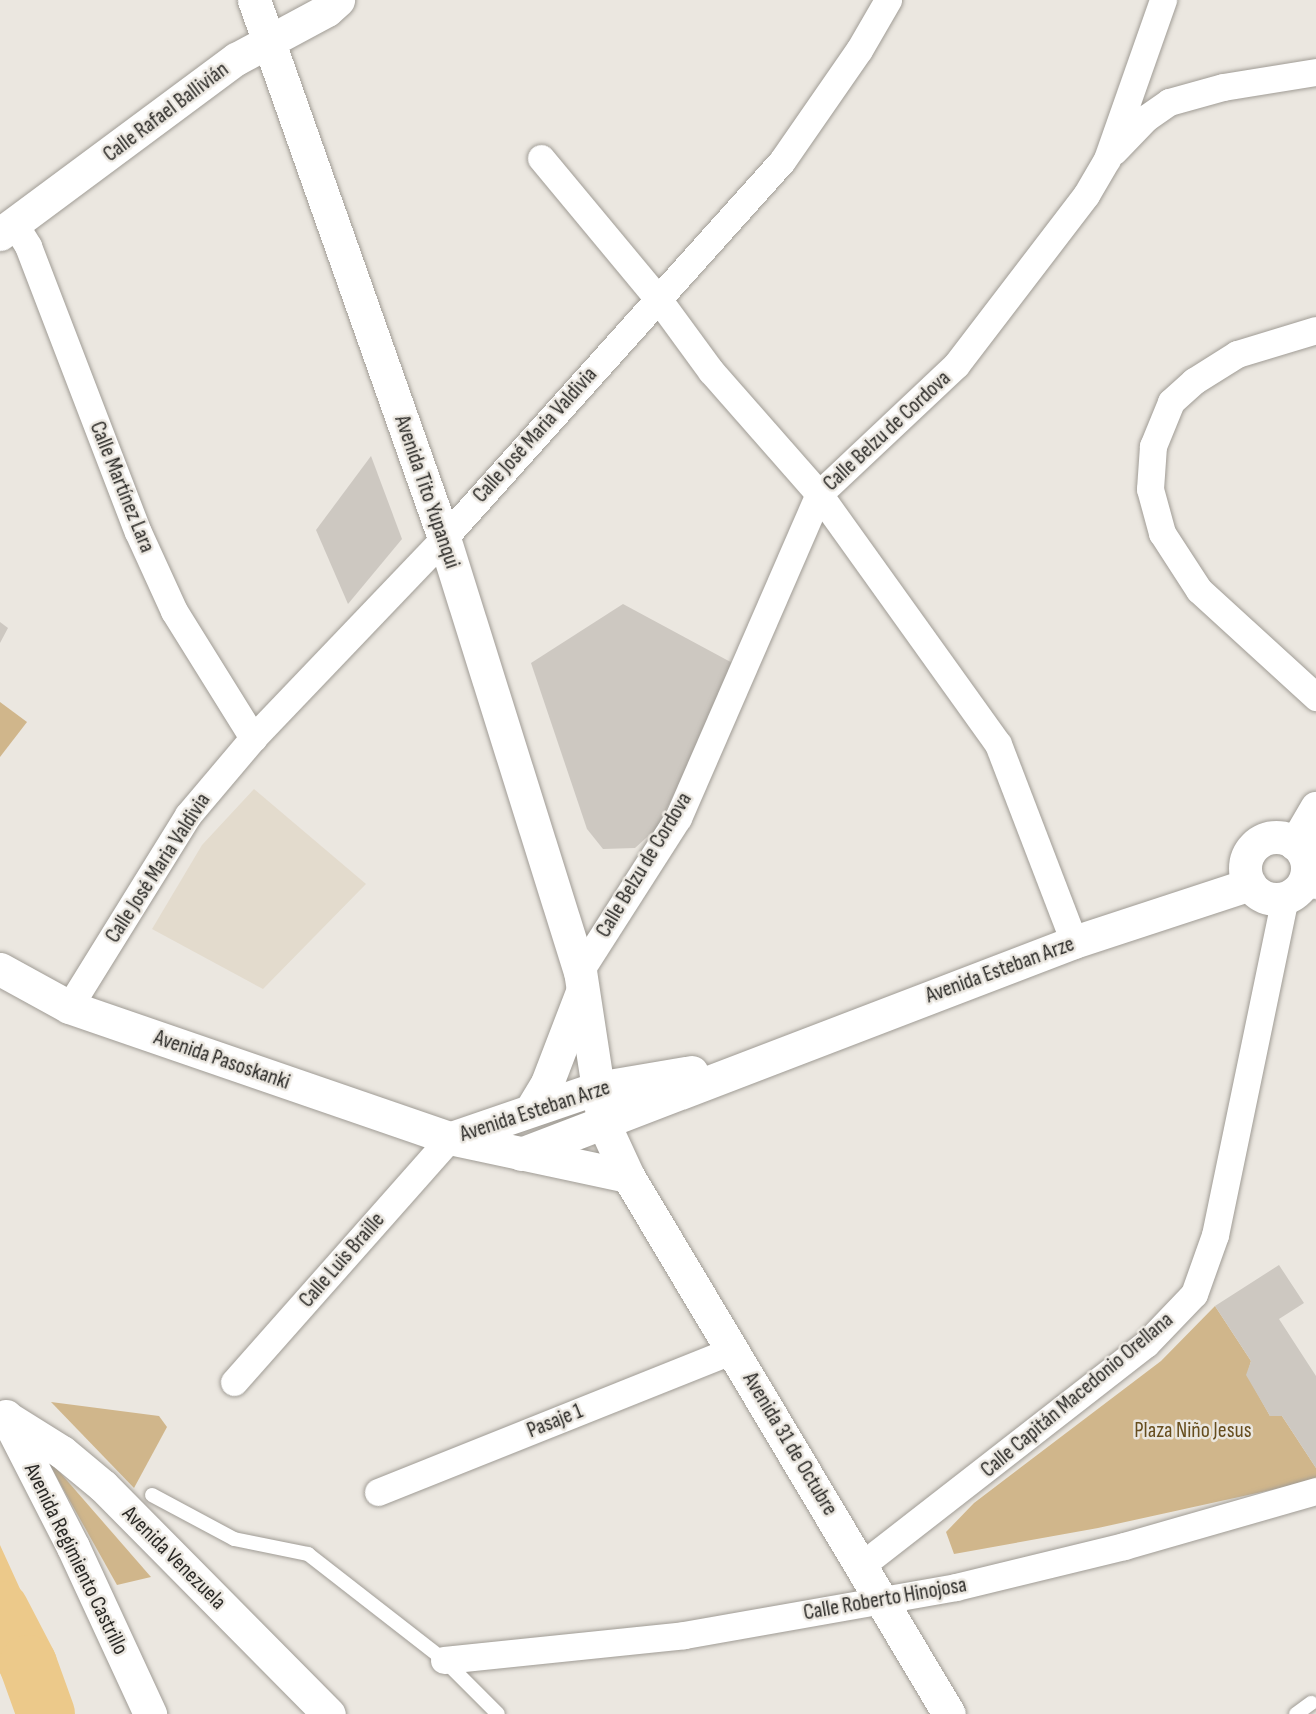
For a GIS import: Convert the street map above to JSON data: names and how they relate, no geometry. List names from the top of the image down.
{
  "streets": {
    "main road": [
      "Calle Rafael Ballivián",
      "Avenida Tito Yupanqui",
      "Avenida Esteban Arze",
      "Avenida Pasoskanki",
      "Avenida 31 de Octubre",
      "Avenida Venezuela",
      "Avenida Regimiento Castrillo"
    ],
    "street": [
      "Calle Belzu de Cordova",
      "Calle José Maria Valdivia",
      "Calle Martínez Lara",
      "Calle Luis Braille",
      "Calle Capitán Macedonio Orellana",
      "Pasaje 1",
      "Calle Roberto Hinojosa"
    ]
  },
  "crossings": [
    ["Calle Rafael Ballivián", "Calle Martínez Lara"],
    ["Calle Rafael Ballivián", "Avenida Tito Yupanqui"],
    ["Calle Belzu de Cordova", "Avenida Tito Yupanqui"],
    ["Calle José Maria Valdivia", "Calle Martínez Lara"],
    ["Calle José Maria Valdivia", "Avenida Tito Yupanqui"],
    ["Calle José Maria Valdivia", "Avenida Pasoskanki"],
    ["Avenida Tito Yupanqui", "Avenida Esteban Arze"],
    ["Avenida Tito Yupanqui", "Avenida 31 de Octubre"],
    ["Avenida Esteban Arze", "Avenida Pasoskanki"],
    ["Avenida Esteban Arze", "Calle Luis Braille"],
    ["Avenida Esteban Arze", "Calle Capitán Macedonio Orellana"],
    ["Avenida Esteban Arze", "Avenida 31 de Octubre"],
    ["Avenida Pasoskanki", "Calle Luis Braille"],
    ["Calle Capitán Macedonio Orellana", "Avenida 31 de Octubre"],
    ["Pasaje 1", "Avenida 31 de Octubre"],
    ["Avenida 31 de Octubre", "Calle Roberto Hinojosa"],
    ["Avenida Venezuela", "Avenida Regimiento Castrillo"]
  ],
  "parks": ["Plaza Niño Jesus"]
}
